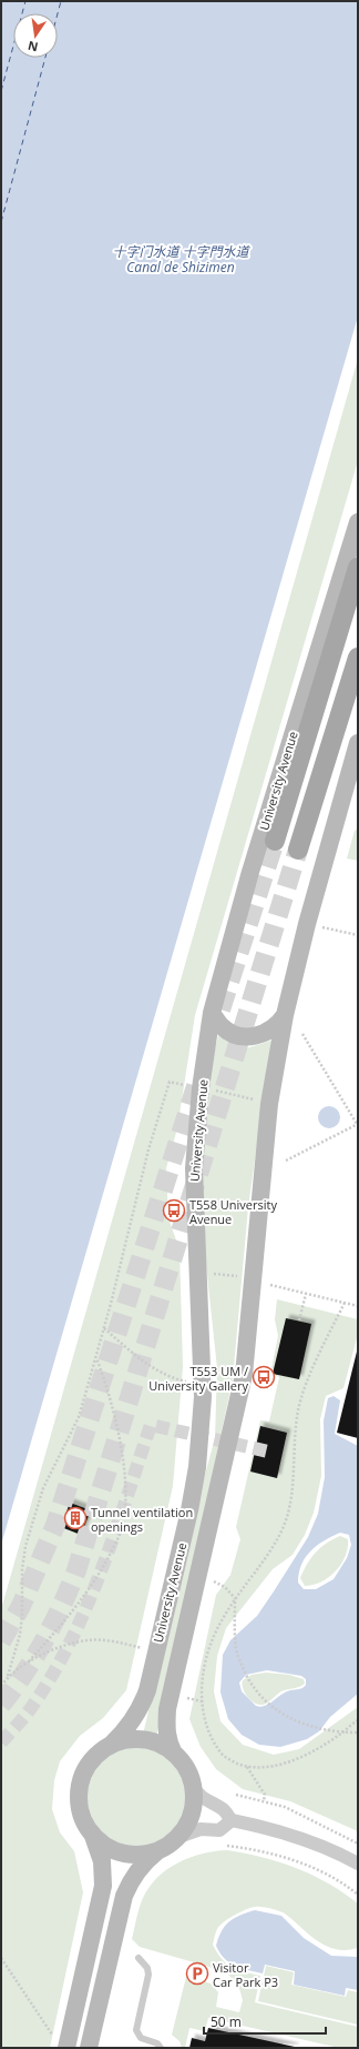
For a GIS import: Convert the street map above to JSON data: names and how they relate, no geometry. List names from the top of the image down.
{
  "streets": {
    "main road": ["University Avenue"]
  },
  "water": ["十字门水道 十字門水道 Canal de Shizimen"],
  "places": {
    "bus stop": ["T558 University Avenue", "T553 UM / University Gallery"],
    "building": ["Tunnel ventilation openings"],
    "parking": ["Visitor Car Park P3"]
  },
  "scale_bar": "50 m",
  "north": "bottom"
}
